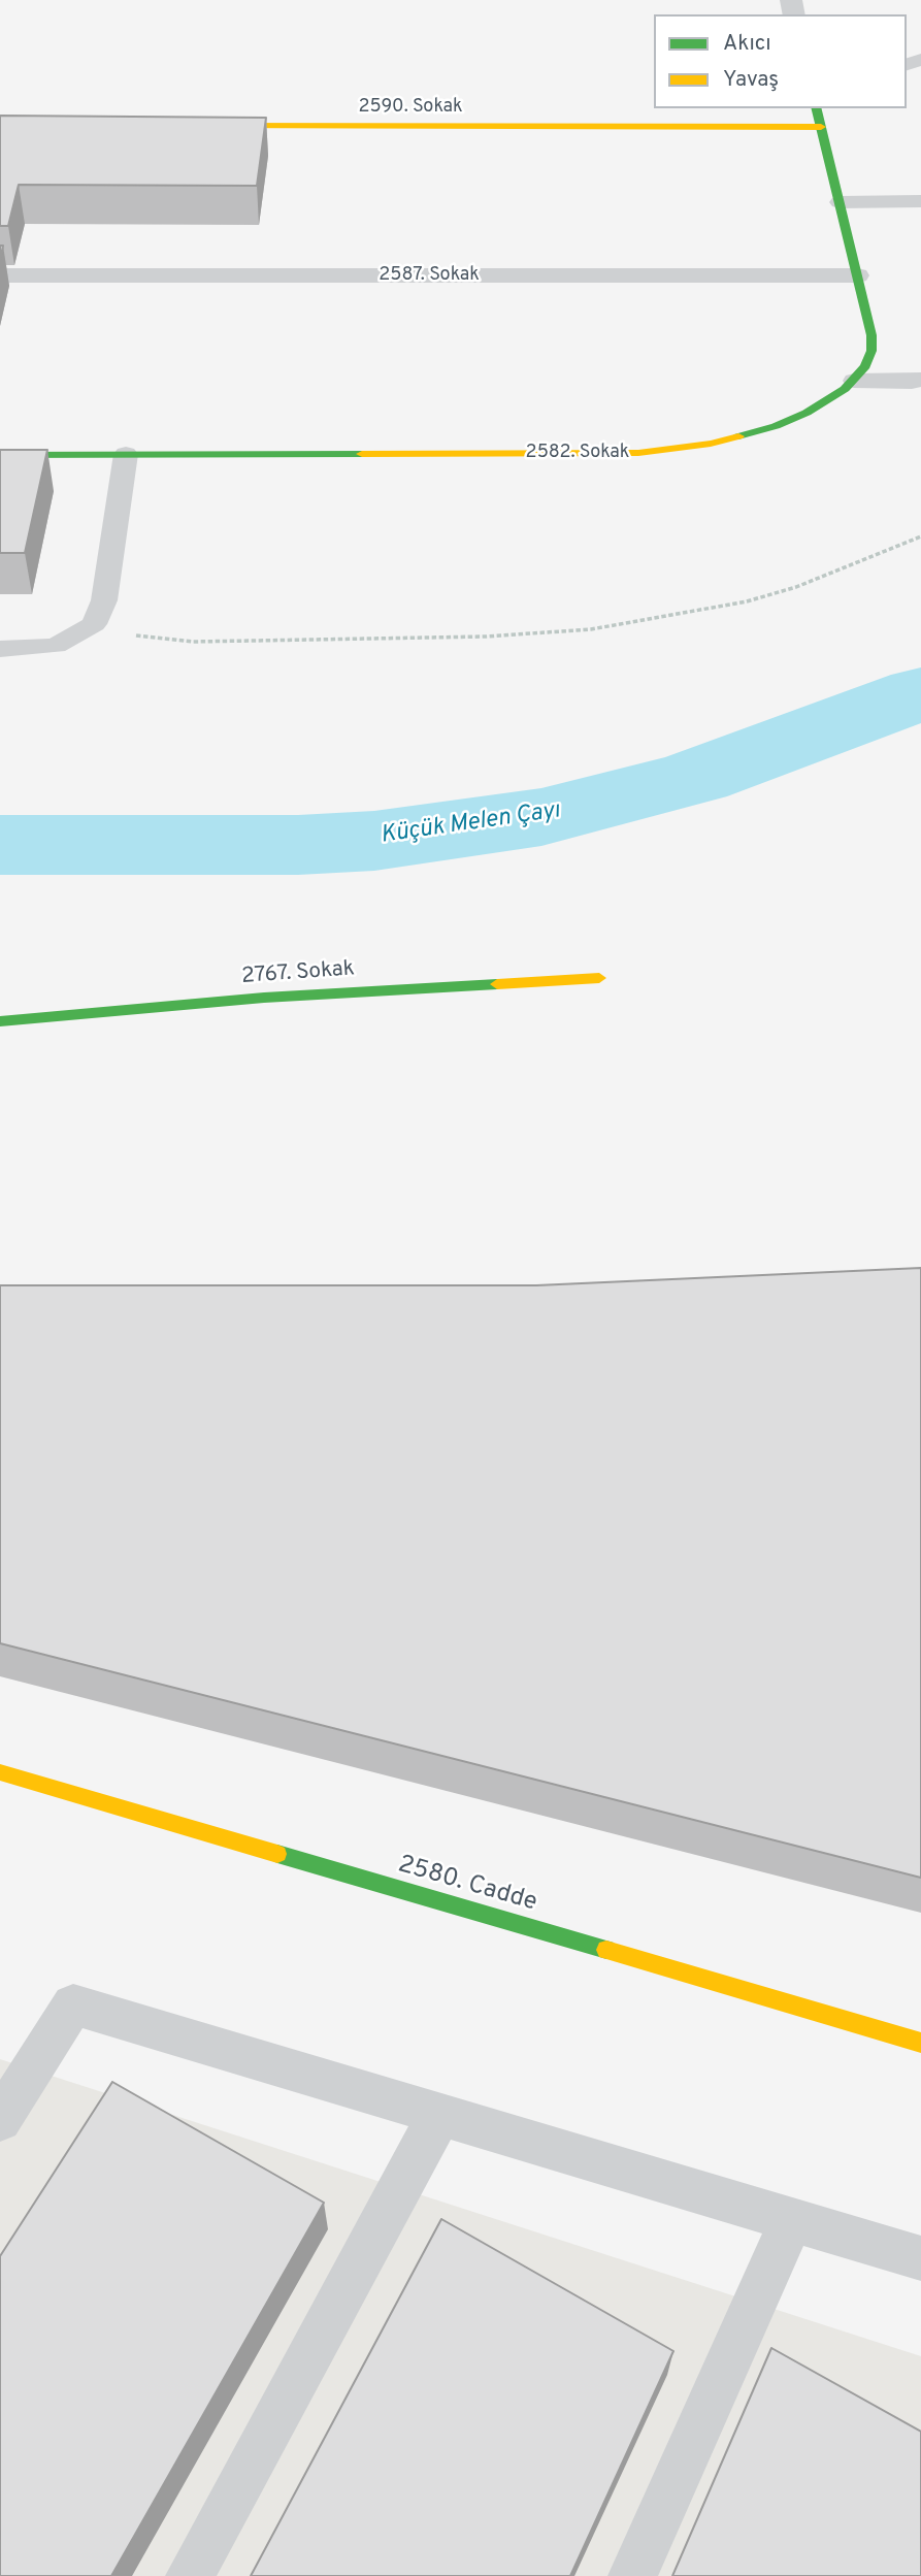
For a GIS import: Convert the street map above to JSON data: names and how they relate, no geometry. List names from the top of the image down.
{
  "streets": {
    "street": [
      "2590. Sokak",
      "2587. Sokak",
      "2582. Sokak",
      "2767. Sokak",
      "2580. Cadde"
    ]
  },
  "crossings": [
    ["2590. Sokak", "2582. Sokak"],
    ["2587. Sokak", "2582. Sokak"]
  ],
  "water": ["Küçük Melen Çayı"],
  "legend": ["Akıcı", "Yavaş"]
}
